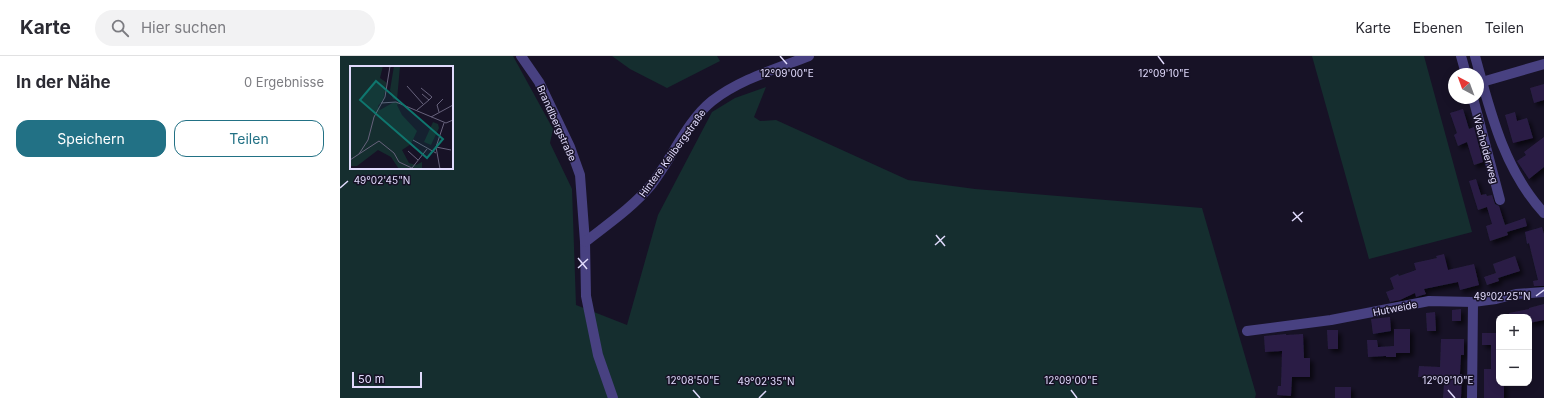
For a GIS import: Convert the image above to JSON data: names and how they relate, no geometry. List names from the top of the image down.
{
  "streets": {
    "street": [
      "Brandlbergstraße",
      "Wacholderweg",
      "Hintere Keilbergstraße",
      "Hutweide"
    ]
  },
  "crossings": [
    ["Brandlbergstraße", "Hintere Keilbergstraße"]
  ],
  "scale_bar": "50 m",
  "north": "top left",
  "page": {
    "header": "Karte",
    "search": "Hier suchen",
    "nav": ["Karte", "Ebenen", "Teilen"],
    "heading": ["In der Nähe", "0 Ergebnisse"],
    "buttons": ["Speichern", "Teilen"],
    "map_buttons": ["+", "−"],
    "scale": "50 m"
  },
  "coordinates": [
    "12°09'00\"E",
    "12°09'10\"E",
    "49°02'45\"N",
    "49°02'25\"N",
    "12°08'50\"E",
    "49°02'35\"N"
  ]
}
